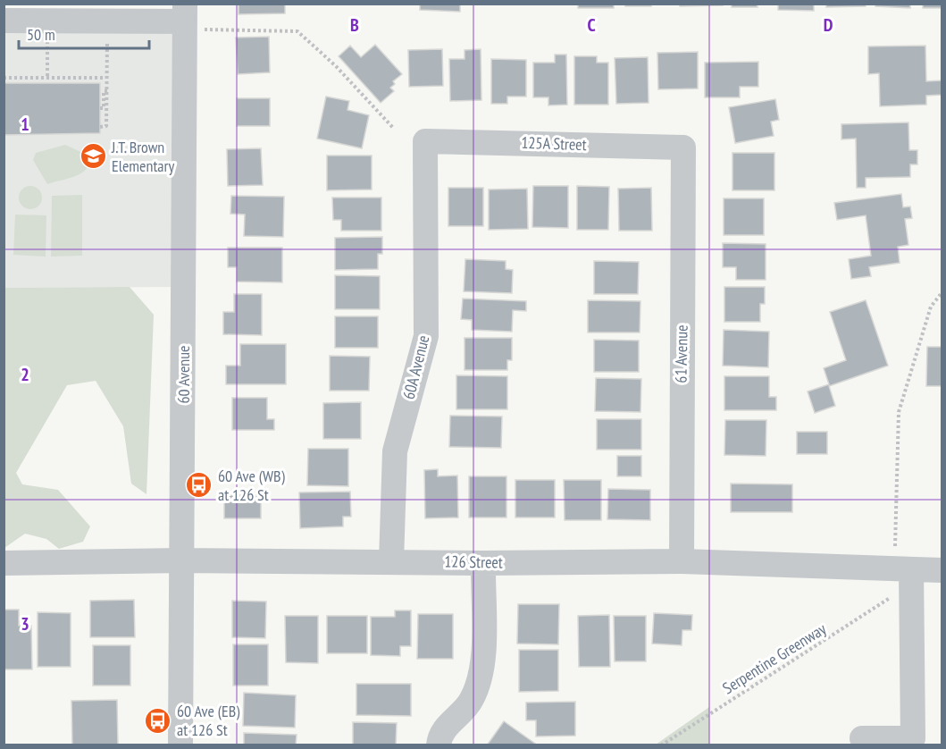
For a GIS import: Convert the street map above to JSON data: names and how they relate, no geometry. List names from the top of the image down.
{
  "streets": {
    "street": [
      "125A Street",
      "61 Avenue",
      "60A Avenue",
      "60 Avenue",
      "126 Street"
    ],
    "path": ["Serpentine Greenway"]
  },
  "crossings": [
    ["125A Street", "61 Avenue"],
    ["125A Street", "60A Avenue"],
    ["61 Avenue", "126 Street"],
    ["60A Avenue", "126 Street"],
    ["60 Avenue", "126 Street"]
  ],
  "places": {
    "school or university": ["J.T. Brown Elementary"],
    "bus stop": ["60 Ave (WB) at 126 St", "60 Ave (EB) at 126 St"]
  },
  "scale_bar": "50 m",
  "grid": {
    "columns": ["B", "C", "D"],
    "rows": ["1", "2", "3"]
  }
}
